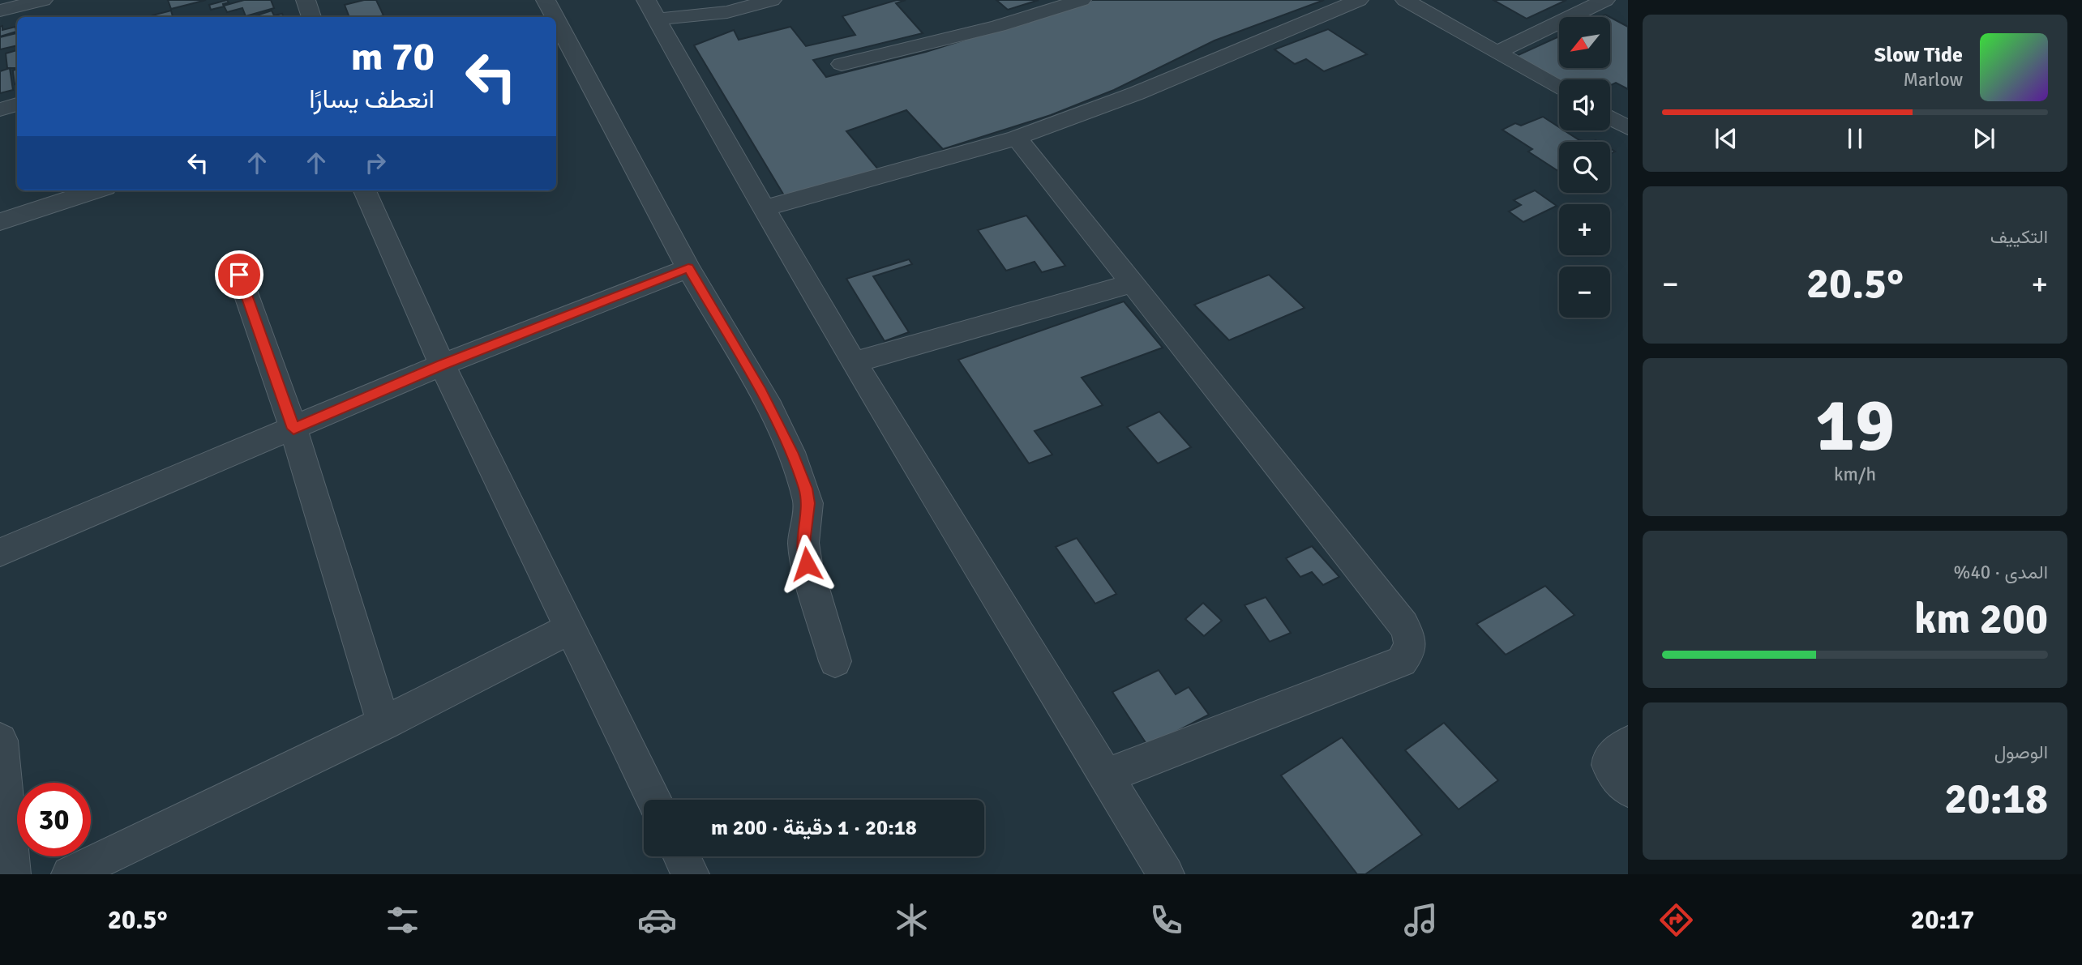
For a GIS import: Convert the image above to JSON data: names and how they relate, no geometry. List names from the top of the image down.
{
  "north": "bottom left",
  "page": {
    "map_buttons": ["+", "−"],
    "turn": ["70 m", "انعطف يسارًا"],
    "song": ["Slow Tide", "Marlow"],
    "tile": [
      "التكييف",
      ["19", "km/h"],
      ["المدى · 40%", "200 km"],
      ["الوصول", "20:18"]
    ],
    "heat": ["−", "20.5°", "+"],
    "limit": "30",
    "trip": "20:18 · 1 دقيقة · 200 m",
    "tabs": ["20:17", "20.5°"]
  }
}
